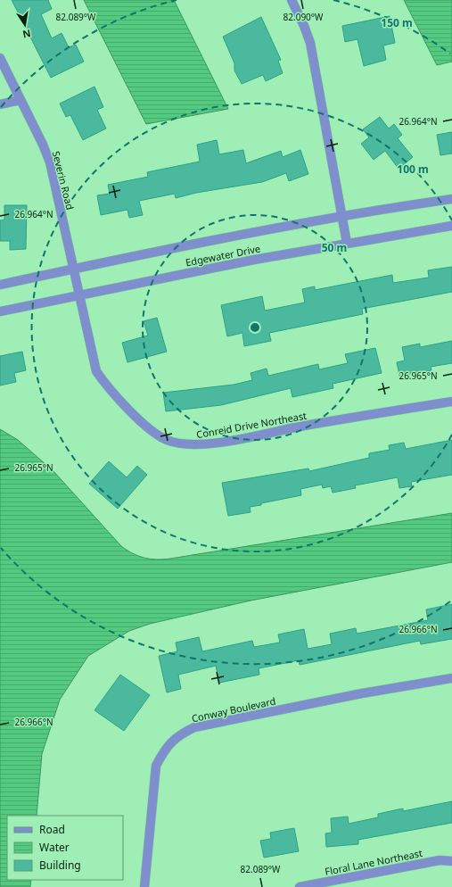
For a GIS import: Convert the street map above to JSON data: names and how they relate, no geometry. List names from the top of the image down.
{
  "streets": {
    "street": [
      "Severin Road",
      "Edgewater Drive",
      "Conreid Drive Northeast",
      "Conway Boulevard",
      "Floral Lane Northeast"
    ]
  },
  "crossings": [
    ["Severin Road", "Edgewater Drive"],
    ["Severin Road", "Conreid Drive Northeast"],
    ["Edgewater Drive", "Conreid Drive Northeast"]
  ],
  "legend": ["Road", "Water", "Building"],
  "north": "bottom",
  "coordinates": [
    "82.089°W",
    "82.090°W",
    "26.964°N",
    "26.965°N",
    "26.966°N"
  ],
  "rings": ["150 m", "100 m", "50 m"]
}
